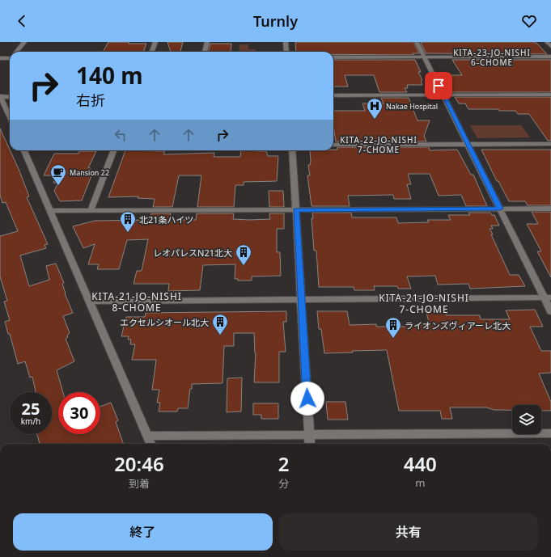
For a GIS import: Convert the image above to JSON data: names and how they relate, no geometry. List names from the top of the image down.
{
  "districts": [
    "KITA-23-JO-NISHI 6-CHOME",
    "KITA-22-JO-NISHI 7-CHOME",
    "KITA-21-JO-NISHI 8-CHOME",
    "KITA-21-JO-NISHI 7-CHOME"
  ],
  "places": {
    "hospital": ["Nakae Hospital"],
    "cafe": ["Mansion 22"],
    "building": [
      "北21条ハイツ",
      "レオパレスN21北大",
      "エクセルシオール北大",
      "ライオンズヴィアーレ北大"
    ]
  },
  "page": {
    "header": "Turnly",
    "turn": ["140 m", "右折"],
    "speed": "25 km/h",
    "limit": "30",
    "eta": [
      "20:46",
      "到着",
      "2",
      "分",
      "440",
      "m"
    ],
    "buttons": ["終了", "共有"]
  }
}
